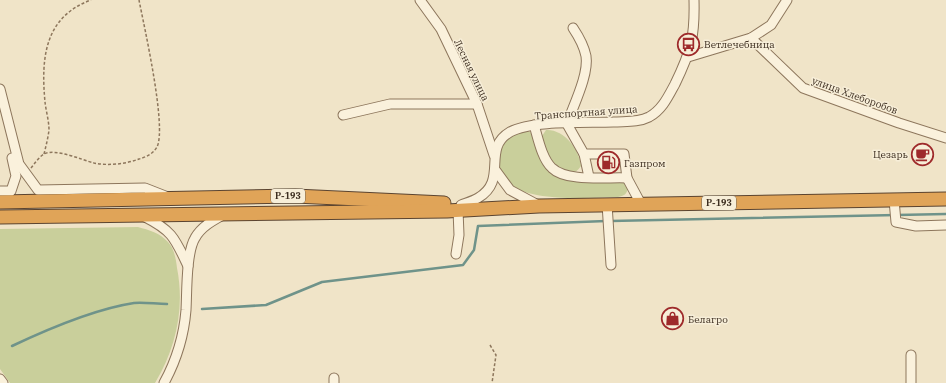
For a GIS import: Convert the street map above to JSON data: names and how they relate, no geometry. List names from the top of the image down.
{
  "streets": {
    "highway": ["Р-193"],
    "street": ["Лесная улица", "улица Хлеборобов", "Транспортная улица"]
  },
  "crossings": [
    ["Лесная улица", "Транспортная улица"]
  ],
  "places": {
    "bus stop": ["Ветлечебница"],
    "cafe": ["Цезарь"],
    "fuel station": ["Газпром"],
    "shop": ["Белагро"]
  }
}
